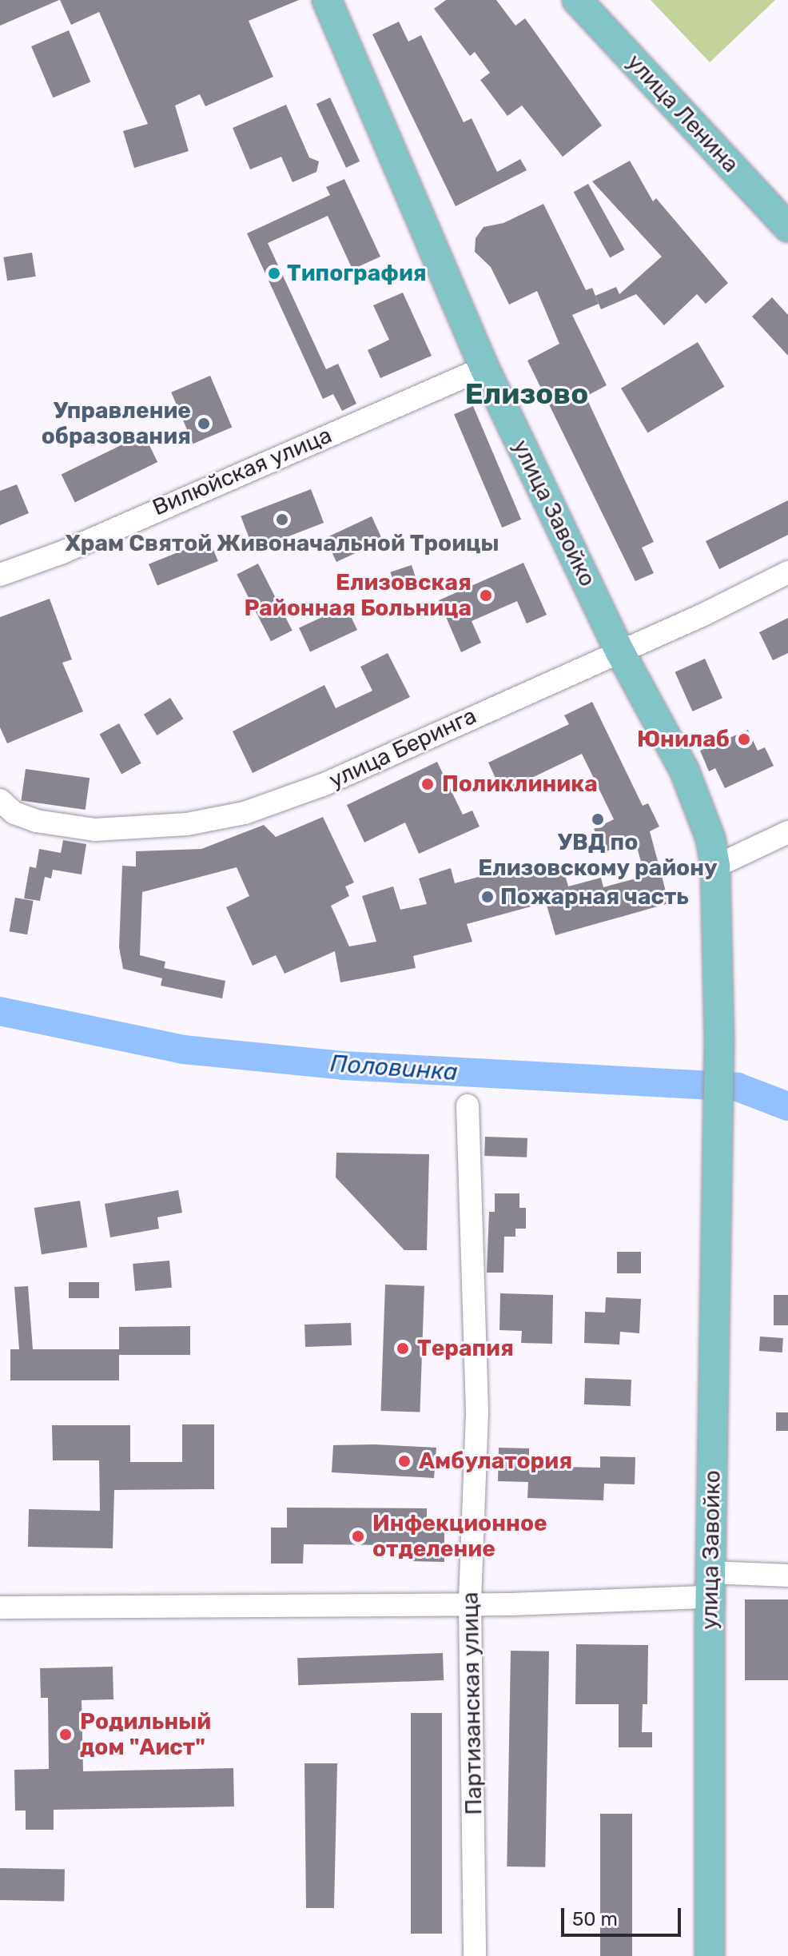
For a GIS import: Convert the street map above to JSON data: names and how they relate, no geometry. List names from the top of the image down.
{
  "streets": {
    "main road": ["улица Ленина", "улица Завойко"],
    "street": ["Вилюйская улица", "улица Беринга", "Партизанская улица"]
  },
  "crossings": [
    ["Вилюйская улица", "улица Завойко"],
    ["улица Завойко", "улица Беринга"]
  ],
  "districts": ["Елизово"],
  "water": ["Половинка"],
  "places": [
    "Типография",
    "Управление образования",
    "Храм Святой Живоначальной Троицы",
    "Елизовская Районная Больница",
    "Юнилаб",
    "Поликлиника",
    "УВД по Елизовскому району",
    "Пожарная часть",
    "Терапия",
    "Амбулатория",
    "Инфекционное отделение",
    "Родильный дом \"Аист\""
  ],
  "scale_bar": "50 m"
}
